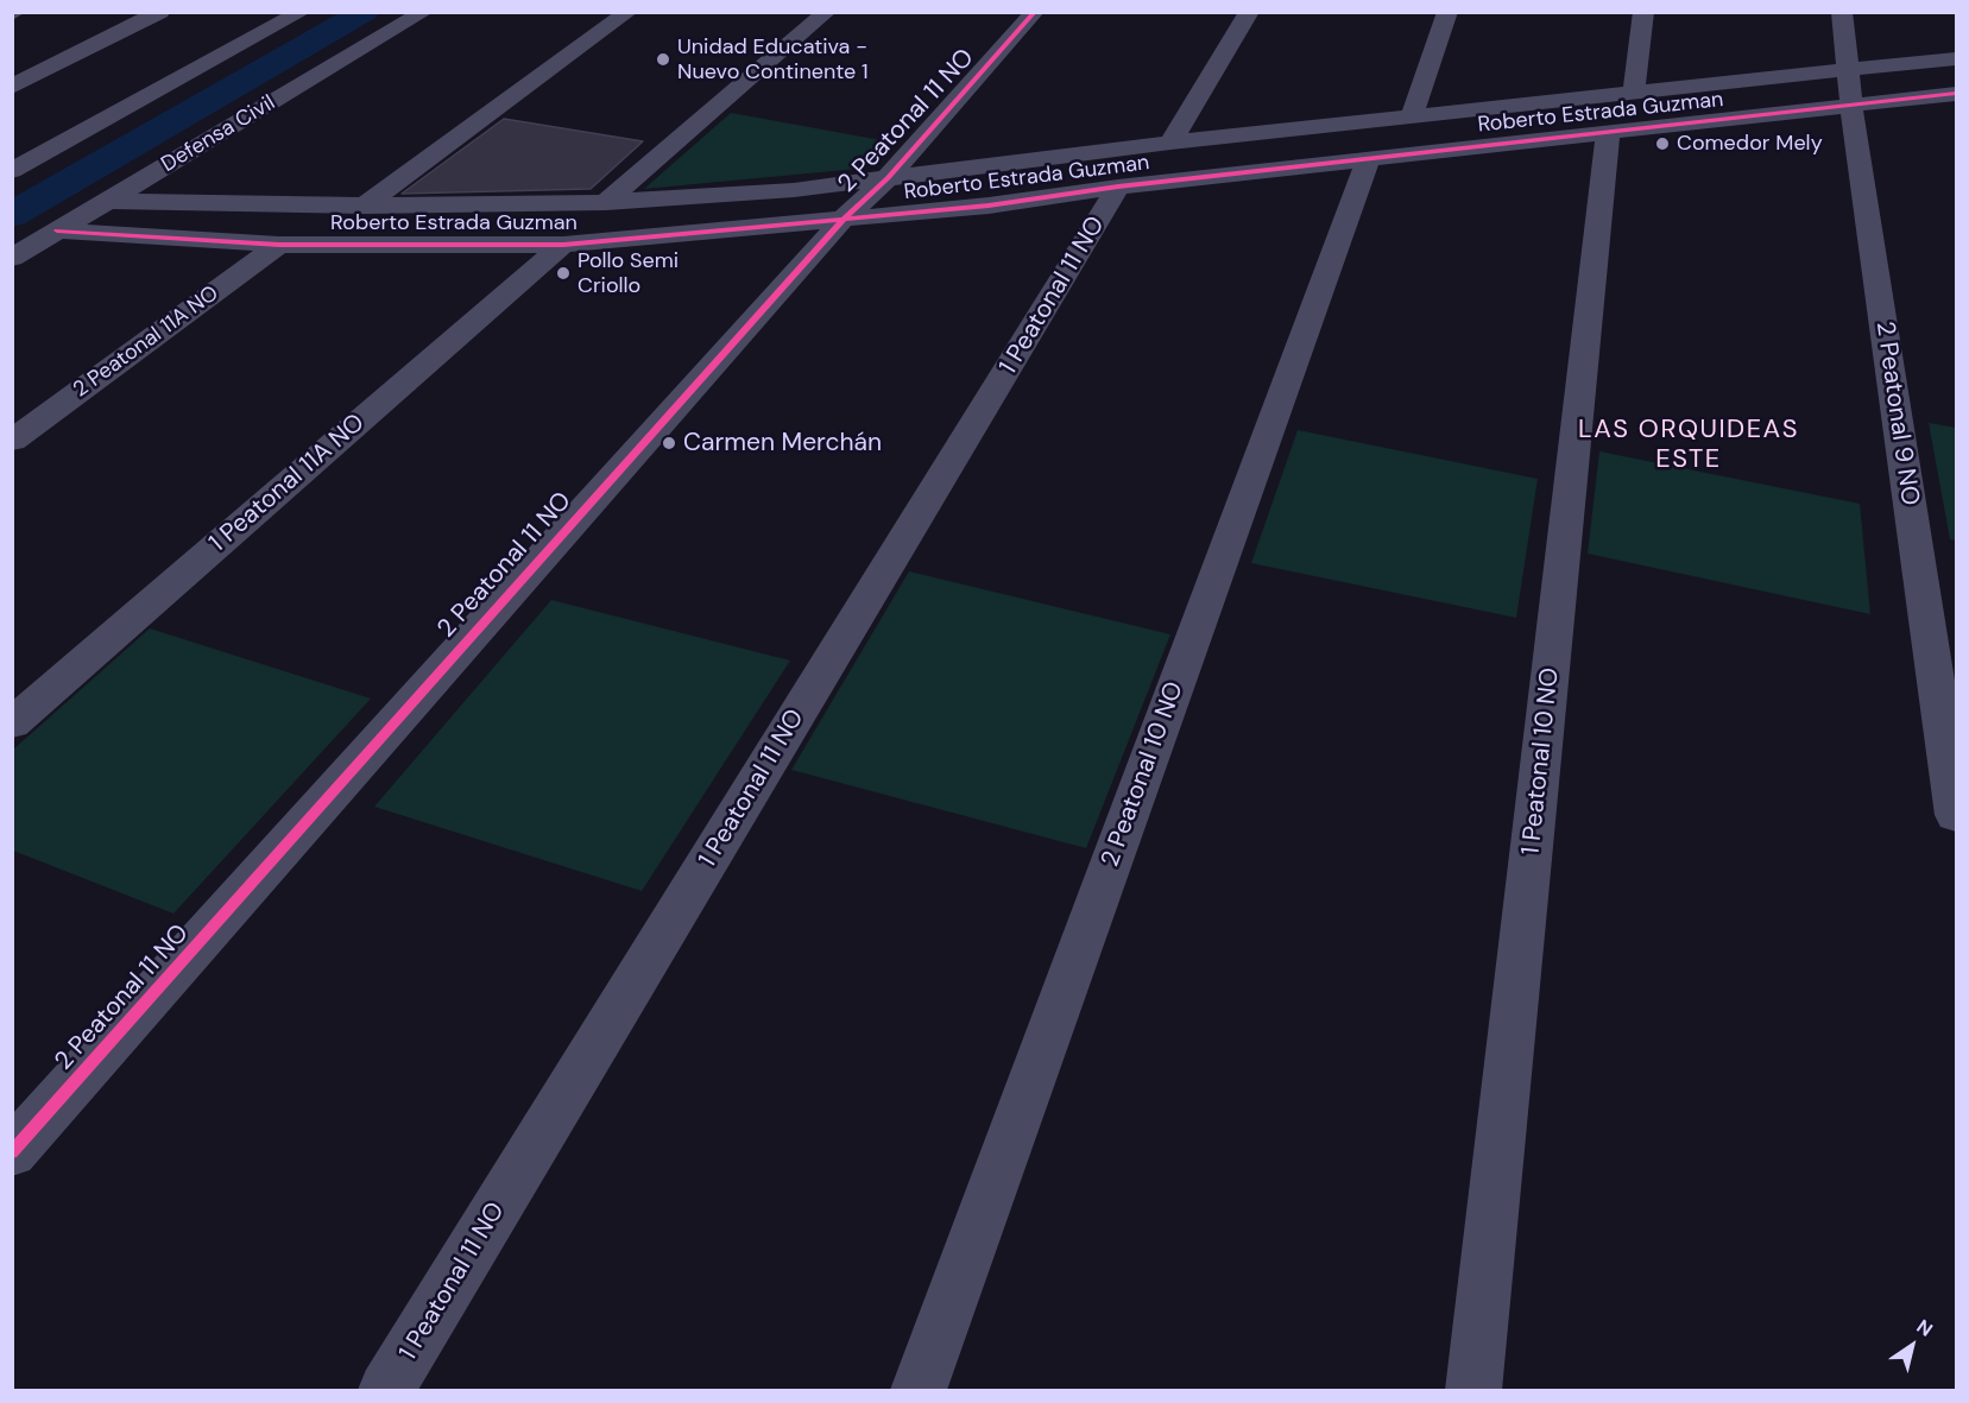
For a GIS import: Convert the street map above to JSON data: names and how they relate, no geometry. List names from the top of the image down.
{
  "streets": {
    "street": [
      "Roberto Estrada Guzman",
      "2 Peatonal 11 NO",
      "Defensa Civil",
      "1 Peatonal 11 NO",
      "2 Peatonal 11A NO",
      "2 Peatonal 9 NO",
      "1 Peatonal 11A NO",
      "1 Peatonal 10 NO",
      "2 Peatonal 10 NO"
    ]
  },
  "crossings": [
    ["Roberto Estrada Guzman", "2 Peatonal 11 NO"],
    ["Roberto Estrada Guzman", "Defensa Civil"],
    ["Roberto Estrada Guzman", "1 Peatonal 11 NO"],
    ["Roberto Estrada Guzman", "2 Peatonal 11A NO"],
    ["Roberto Estrada Guzman", "2 Peatonal 9 NO"],
    ["Roberto Estrada Guzman", "1 Peatonal 11A NO"],
    ["Roberto Estrada Guzman", "1 Peatonal 10 NO"],
    ["Roberto Estrada Guzman", "2 Peatonal 10 NO"]
  ],
  "districts": ["LAS ORQUIDEAS ESTE"],
  "places": [
    "Unidad Educativa - Nuevo Continente 1",
    "Comedor Mely",
    "Pollo Semi Criollo",
    "Carmen Merchán"
  ],
  "north": "top right"
}
